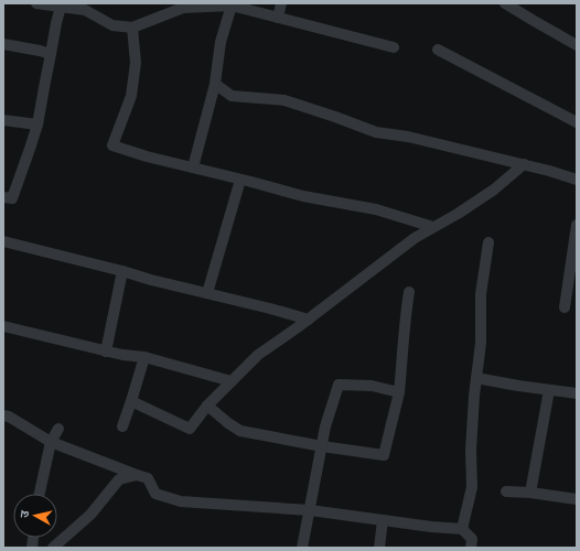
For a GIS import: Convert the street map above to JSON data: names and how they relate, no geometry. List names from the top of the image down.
{
  "north": "left"
}
